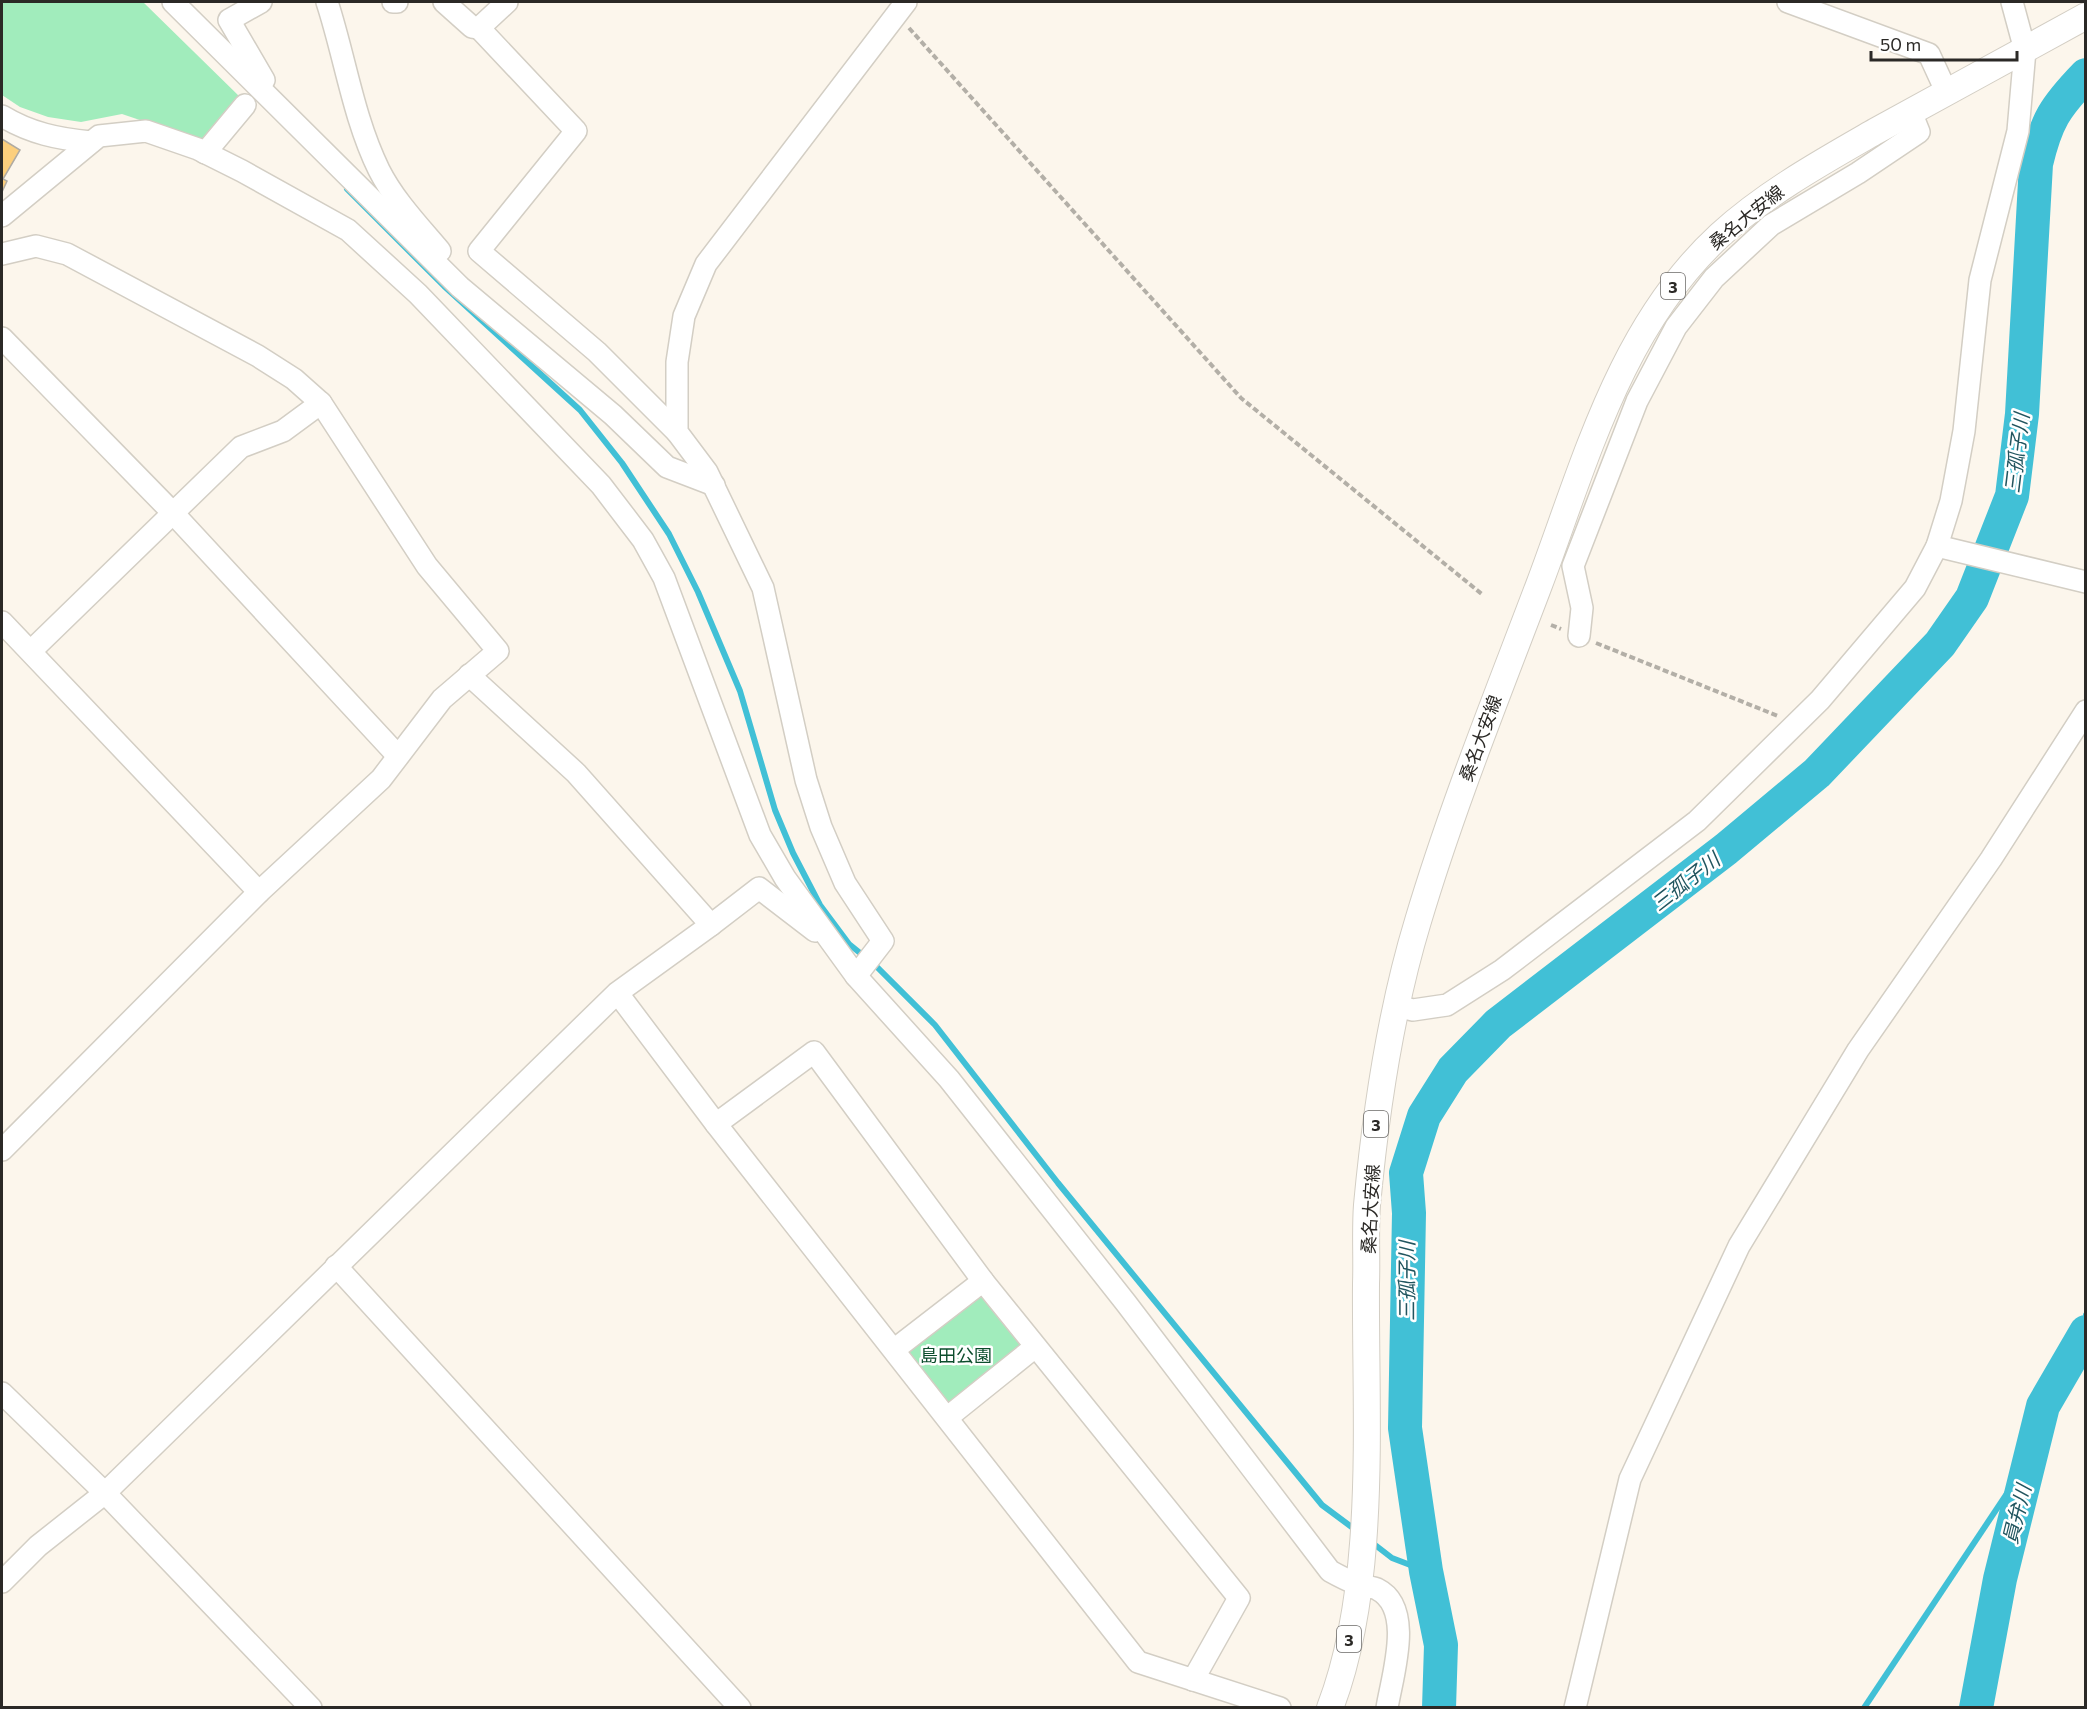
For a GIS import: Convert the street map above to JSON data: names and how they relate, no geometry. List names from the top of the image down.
{
  "streets": {
    "main road": ["桑名大安線", "3"]
  },
  "water": ["三孤子川", "員弁川"],
  "parks": ["島田公園"],
  "scale_bar": "50 m"
}
